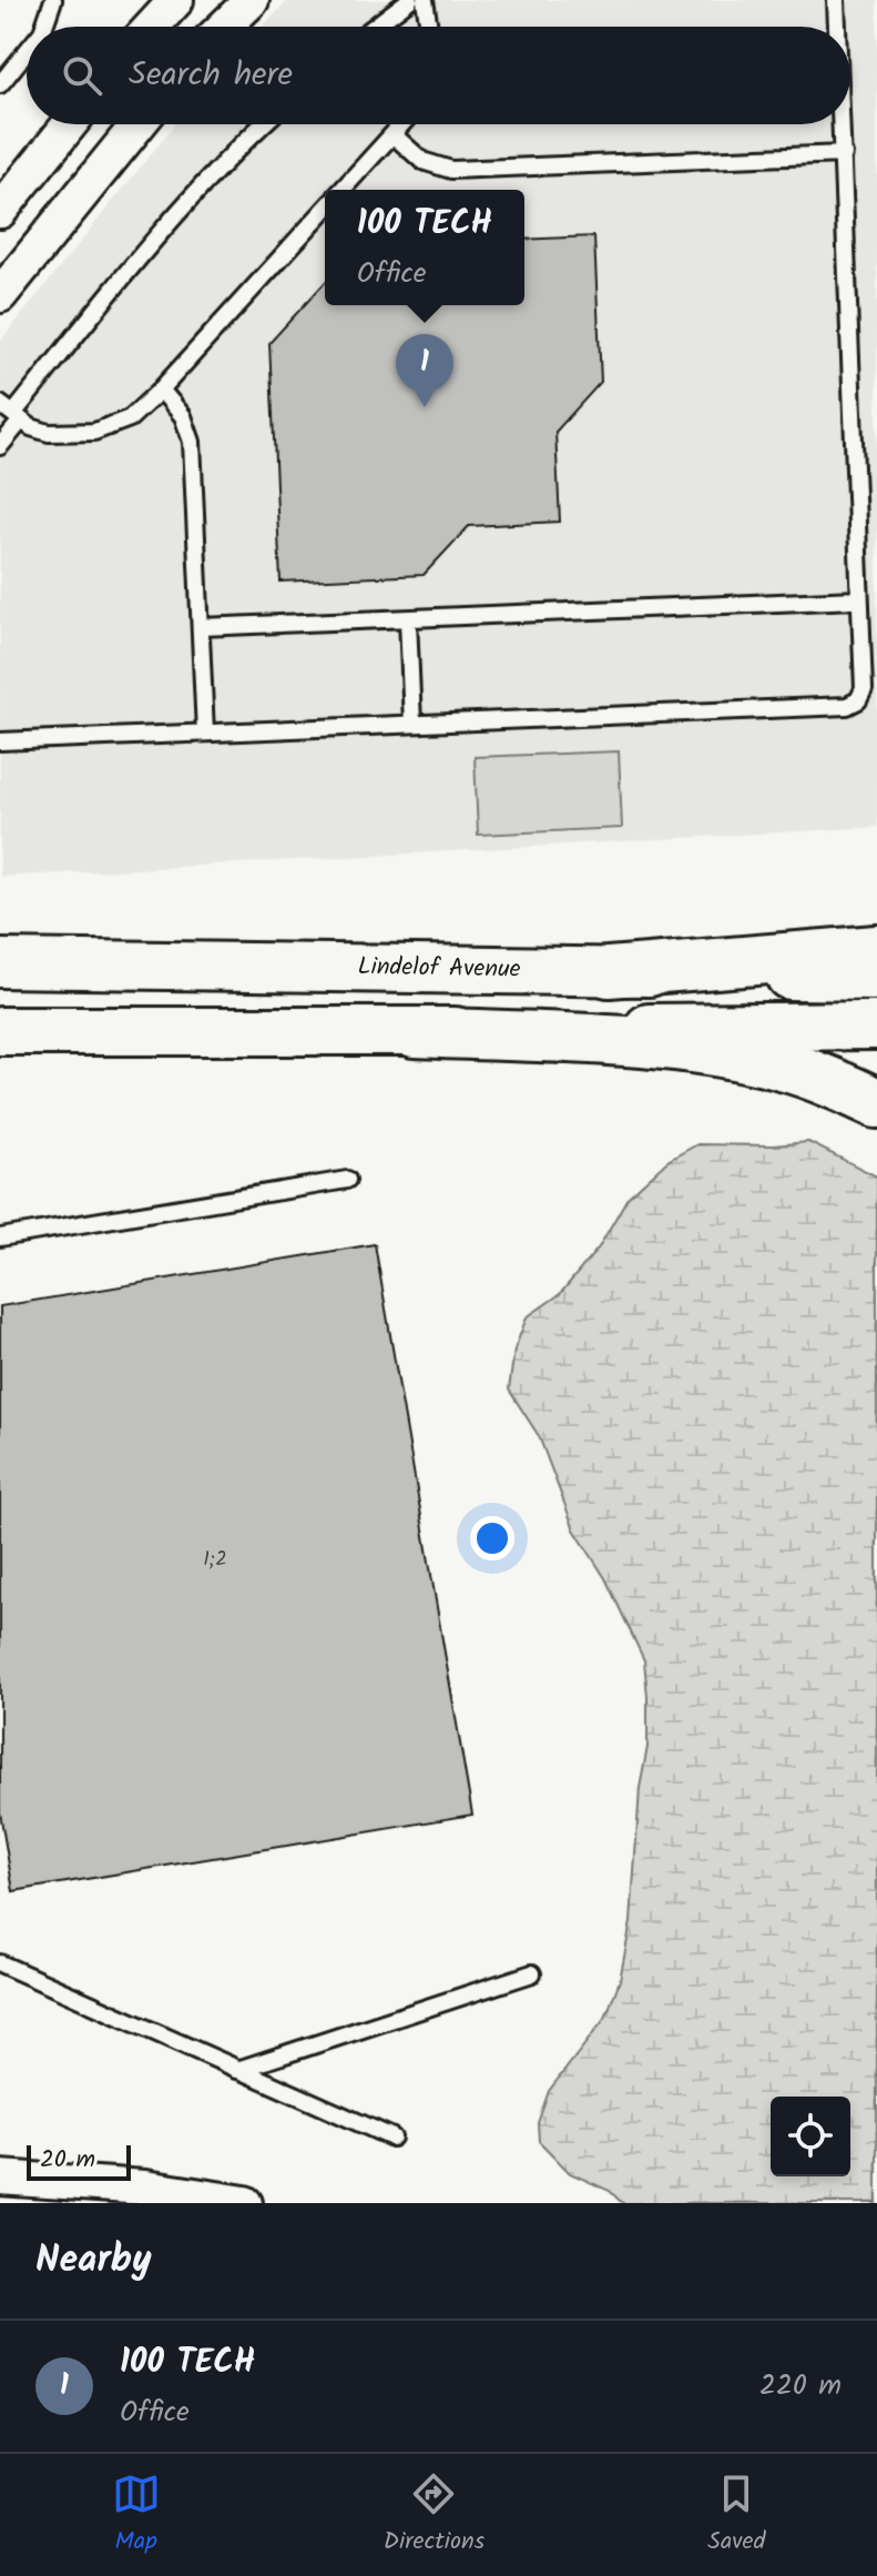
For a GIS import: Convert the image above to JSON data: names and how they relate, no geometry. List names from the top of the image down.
{
  "streets": {
    "main road": ["Lindelof Avenue"]
  },
  "house_numbers": ["1;2"],
  "scale_bar": "20 m",
  "page": {
    "search": "Search here",
    "popup": ["100 TECH", "Office"],
    "pins": "1",
    "scale": "20 m",
    "heading": "Nearby",
    "list": [
      {
        "mark": "1",
        "name": "100 TECH",
        "note": "Office",
        "value": "220 m"
      }
    ],
    "nav": ["Map", "Directions", "Saved"]
  }
}
